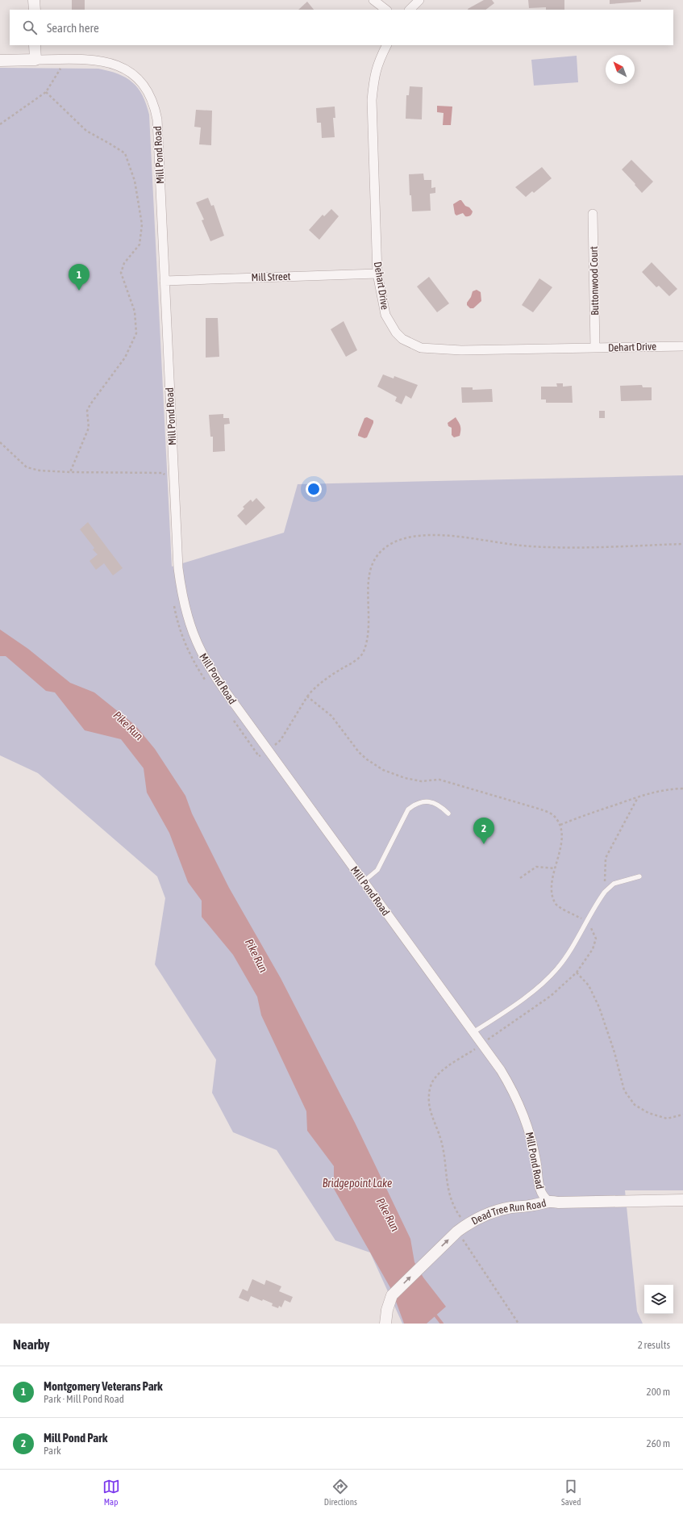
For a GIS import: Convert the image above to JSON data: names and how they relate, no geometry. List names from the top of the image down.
{
  "streets": {
    "street": [
      "Mill Pond Road",
      "Mill Street",
      "Buttonwood Court",
      "Dehart Drive",
      "Dead Tree Run Road"
    ]
  },
  "crossings": [
    ["Mill Pond Road", "Mill Street"],
    ["Mill Pond Road", "Dead Tree Run Road"],
    ["Mill Street", "Dehart Drive"],
    ["Buttonwood Court", "Dehart Drive"]
  ],
  "water": ["Pike Run", "Bridgepoint Lake"],
  "north": "top left",
  "page": {
    "search": "Search here",
    "pins": ["1", "2"],
    "heading": ["Nearby", "2 results"],
    "list": [
      {
        "mark": "1",
        "name": "Montgomery Veterans Park",
        "note": "Park · Mill Pond Road",
        "value": "200 m"
      },
      {
        "mark": "2",
        "name": "Mill Pond Park",
        "note": "Park",
        "value": "260 m"
      }
    ],
    "nav": ["Map", "Directions", "Saved"]
  }
}
